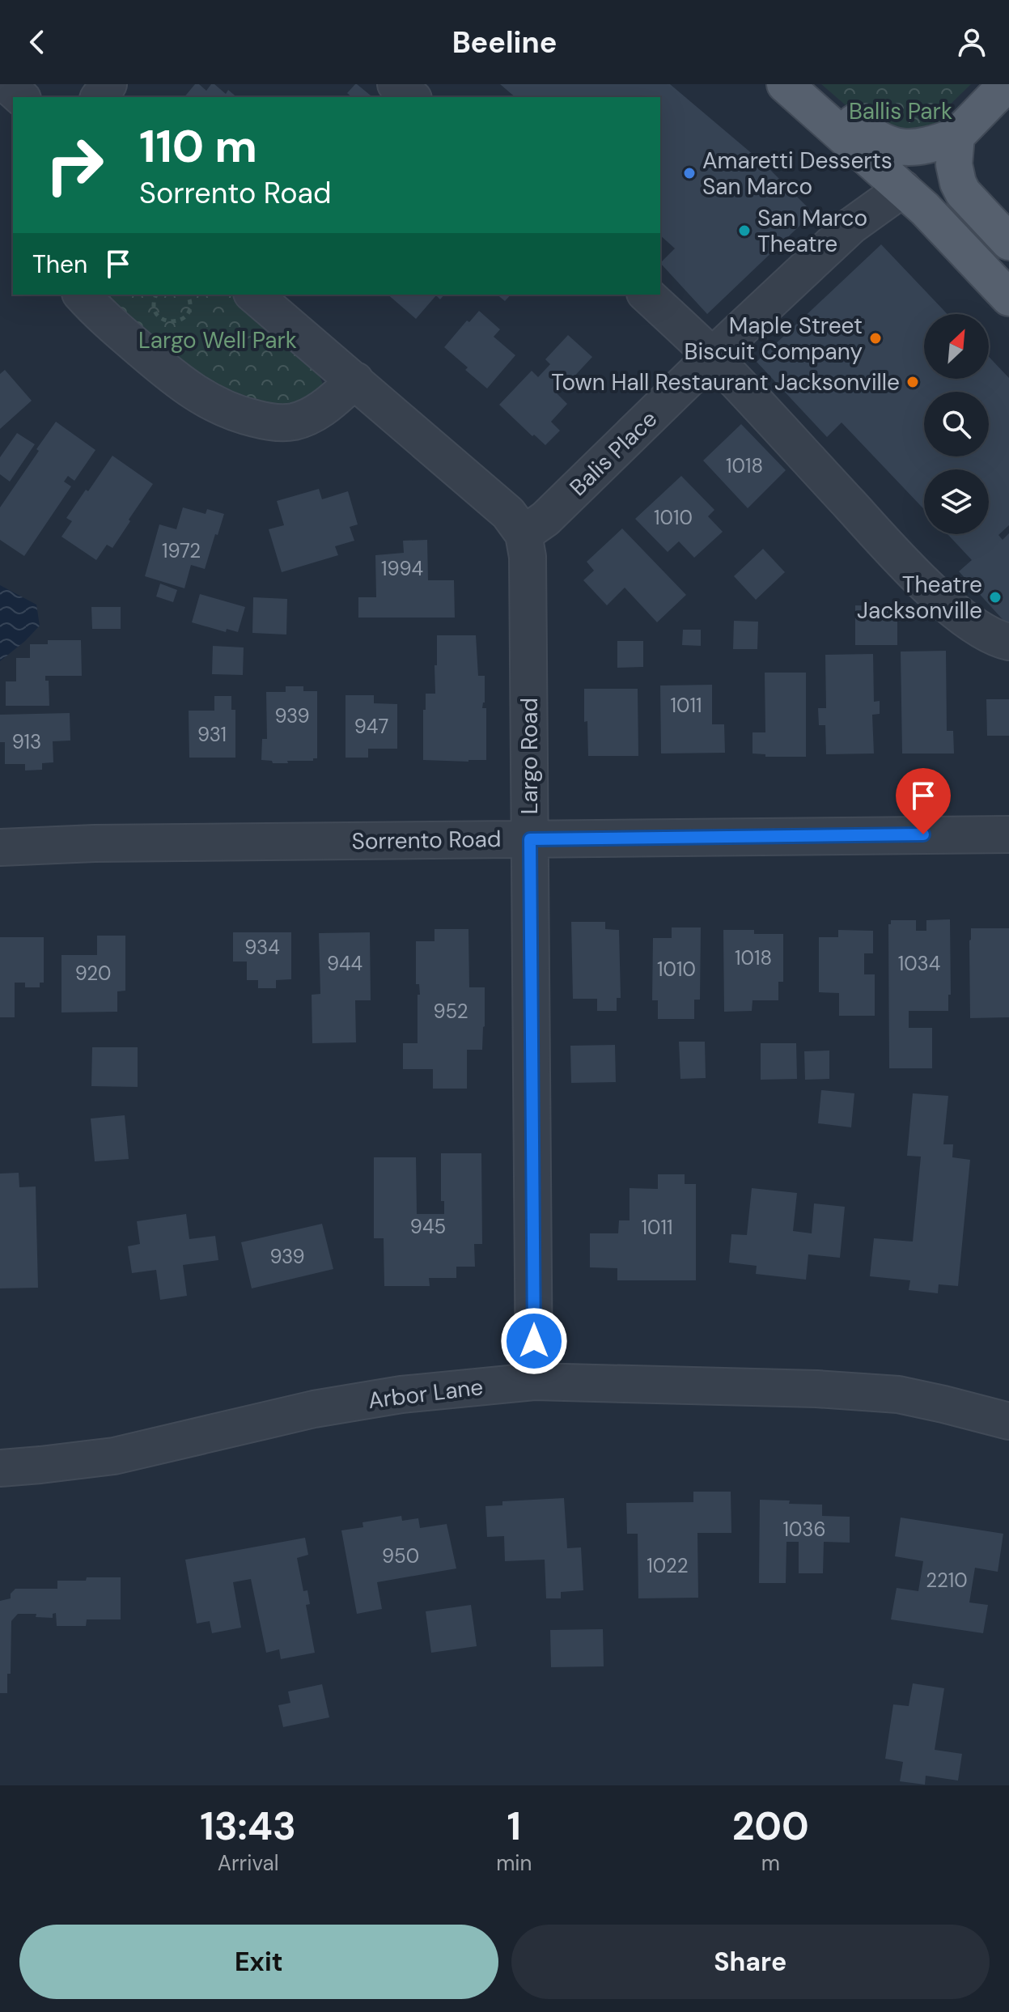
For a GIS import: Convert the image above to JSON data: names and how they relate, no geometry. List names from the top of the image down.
{
  "streets": {
    "street": [
      "Balis Place",
      "Largo Road",
      "Sorrento Road",
      "Arbor Lane"
    ]
  },
  "crossings": [
    ["Balis Place", "Largo Road"],
    ["Largo Road", "Sorrento Road"],
    ["Largo Road", "Arbor Lane"]
  ],
  "parks": ["Ballis Park", "Largo Well Park"],
  "places": [
    "Amaretti Desserts San Marco",
    "San Marco Theatre",
    "Maple Street Biscuit Company",
    "Town Hall Restaurant Jacksonville",
    "Theatre Jacksonville"
  ],
  "house_numbers": [
    "1018",
    "1010",
    "1972",
    "1994",
    "1011",
    "939",
    "947",
    "931",
    "913",
    "934",
    "1018",
    "944",
    "1034",
    "1010",
    "920",
    "952",
    "945",
    "1011",
    "939",
    "1036",
    "950",
    "1022",
    "2210"
  ],
  "north": "top right",
  "page": {
    "header": "Beeline",
    "turn": ["110 m", "Sorrento Road"],
    "then": "Then",
    "eta": [
      "13:43",
      "Arrival",
      "1",
      "min",
      "200",
      "m"
    ],
    "buttons": ["Exit", "Share"]
  }
}
